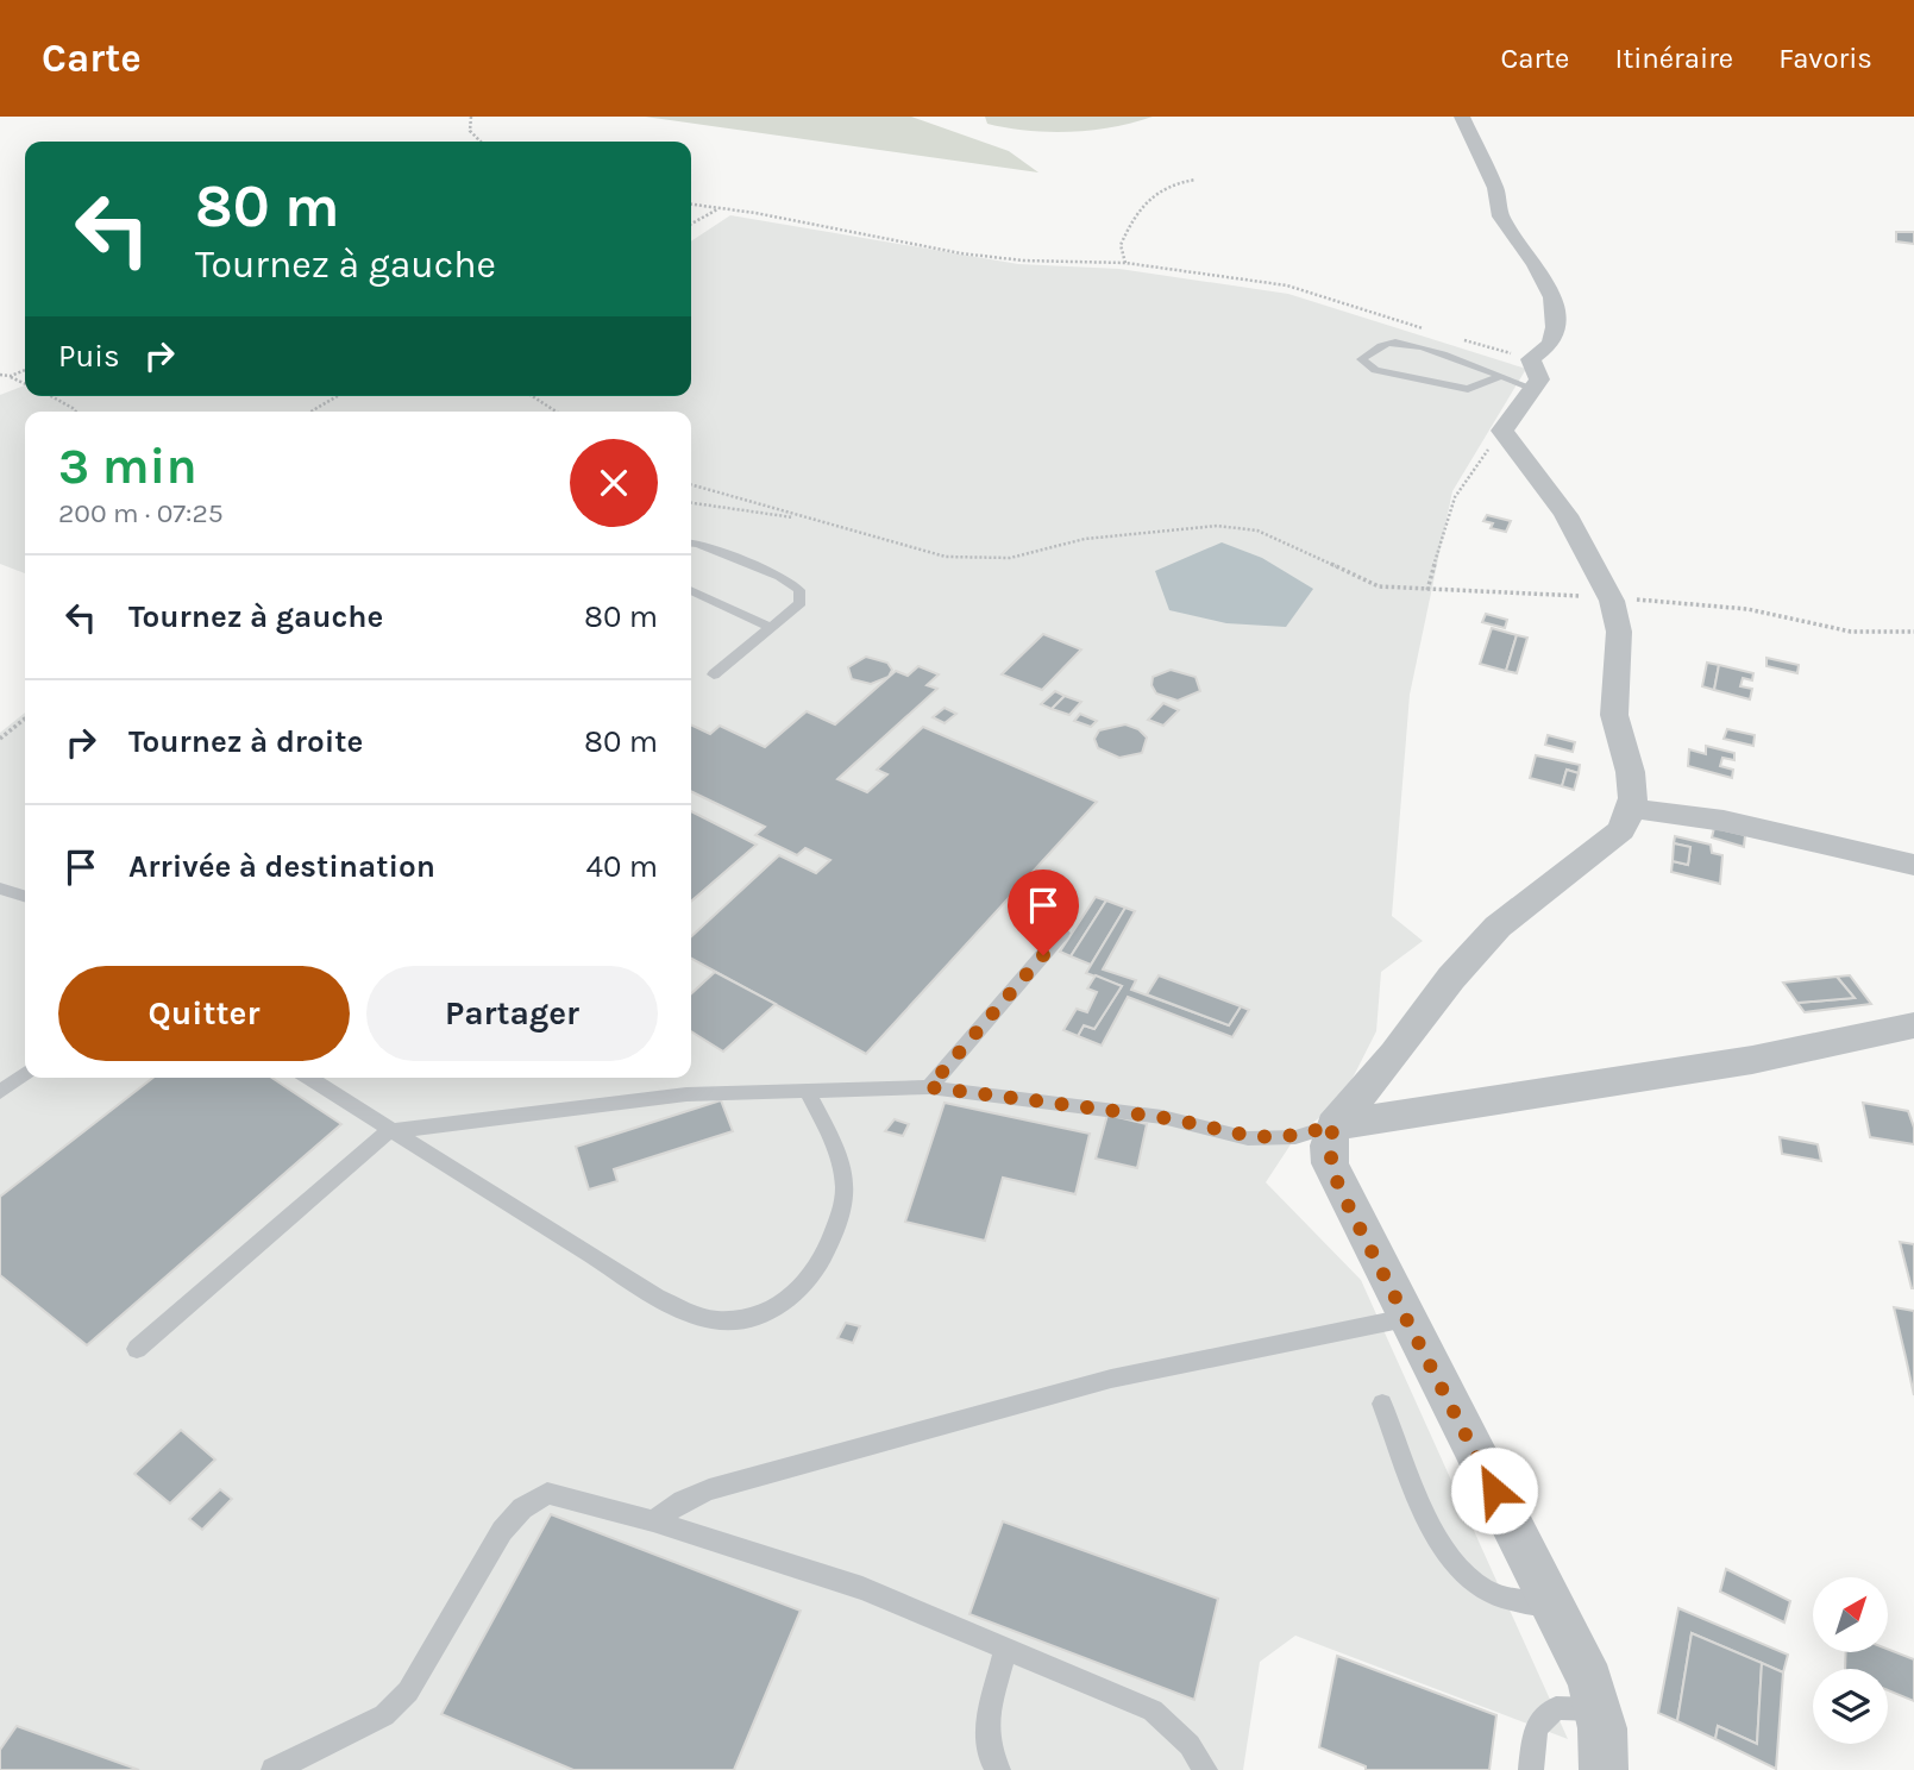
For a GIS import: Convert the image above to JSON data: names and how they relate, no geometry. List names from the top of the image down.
{
  "north": "top right",
  "page": {
    "header": "Carte",
    "nav": ["Carte", "Itinéraire", "Favoris"],
    "turn": ["80 m", "Tournez à gauche"],
    "then": "Puis",
    "heading": ["3 min", "200 m · 07:25"],
    "list": [
      {
        "name": "Tournez à gauche",
        "value": "80 m"
      },
      {
        "name": "Tournez à droite",
        "value": "80 m"
      },
      {
        "name": "Arrivée à destination",
        "value": "40 m"
      }
    ],
    "buttons": ["Quitter", "Partager"]
  }
}
